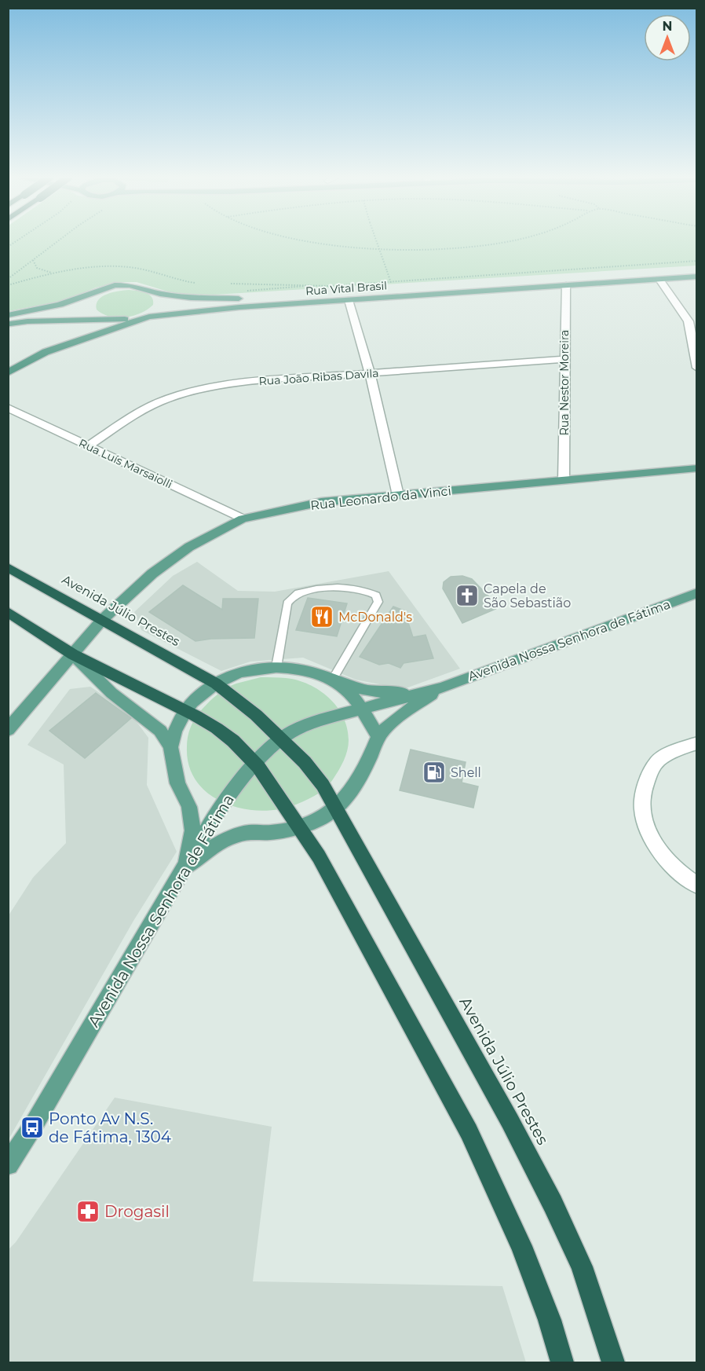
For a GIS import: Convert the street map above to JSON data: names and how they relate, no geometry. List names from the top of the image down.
{
  "streets": {
    "highway": ["Avenida Júlio Prestes"],
    "main road": ["Rua Vital Brasil", "Rua Leonardo da Vinci", "Avenida Nossa Senhora de Fátima"],
    "street": ["Rua João Ribas Davila", "Rua Nestor Moreira", "Rua Luís Marsaiolli"]
  },
  "crossings": [
    ["Rua Vital Brasil", "Rua Nestor Moreira"],
    ["Rua João Ribas Davila", "Rua Nestor Moreira"],
    ["Rua João Ribas Davila", "Rua Luís Marsaiolli"],
    ["Rua Nestor Moreira", "Rua Leonardo da Vinci"],
    ["Rua Luís Marsaiolli", "Rua Leonardo da Vinci"],
    ["Rua Leonardo da Vinci", "Avenida Júlio Prestes"],
    ["Avenida Júlio Prestes", "Avenida Nossa Senhora de Fátima"]
  ],
  "places": {
    "church": ["Capela de São Sebastião"],
    "restaurant": ["McDonald's"],
    "fuel station": ["Shell"],
    "bus stop": ["Ponto Av N.S. de Fátima, 1304"],
    "pharmacy": ["Drogasil"]
  },
  "north": "top"
}
